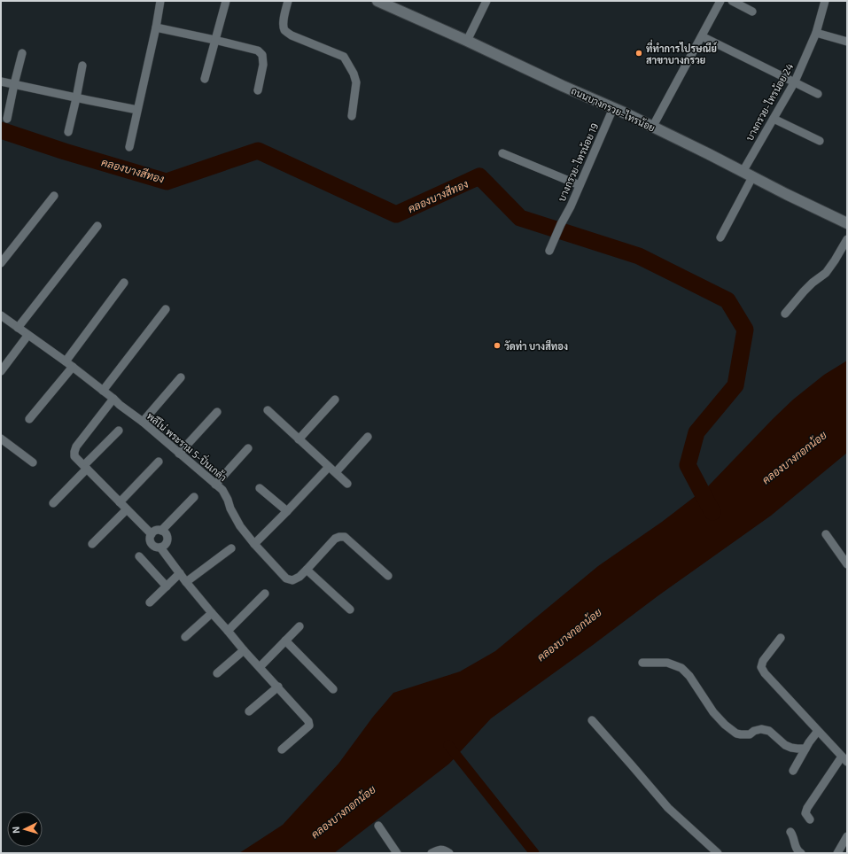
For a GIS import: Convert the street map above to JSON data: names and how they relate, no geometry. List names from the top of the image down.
{
  "streets": {
    "main road": ["ถนนบางกรวย-ไทรน้อย"],
    "street": ["บางกรวย-ไทรน้อย 24", "บางกรวย-ไทรน้อย 19", "พลีโน่ พระราม 5-ปิ่นเกล้า"]
  },
  "crossings": [
    ["บางกรวย-ไทรน้อย 24", "ถนนบางกรวย-ไทรน้อย"],
    ["ถนนบางกรวย-ไทรน้อย", "บางกรวย-ไทรน้อย 19"]
  ],
  "water": ["คลองบางสีทอง", "คลองบางกอกน้อย"],
  "places": ["ที่ทำการไปรษณีย์ สาขาบางกรวย", "วัดท่า บางสีทอง"],
  "north": "left"
}
